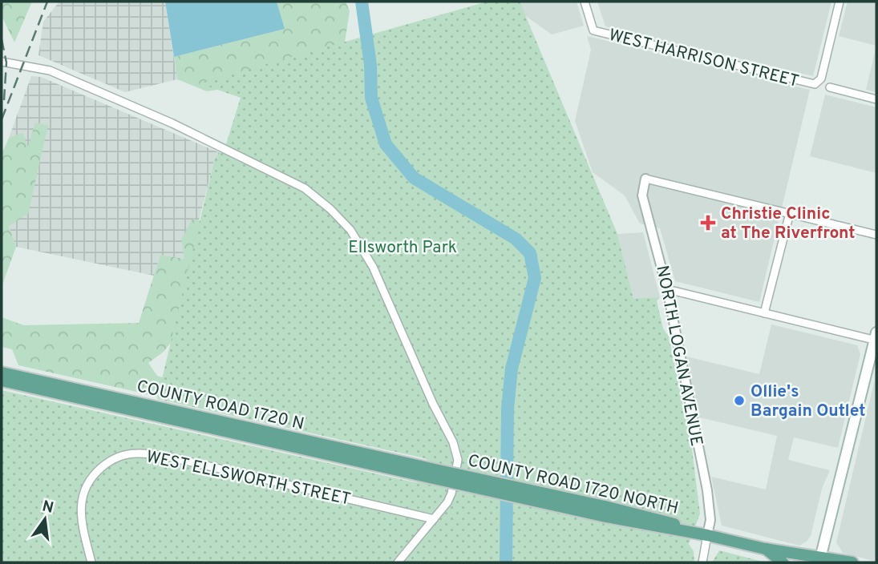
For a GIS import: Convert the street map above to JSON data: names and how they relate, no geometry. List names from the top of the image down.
{
  "streets": {
    "main road": ["COUNTY ROAD 1720 N", "COUNTY ROAD 1720 NORTH"],
    "street": ["WEST HARRISON STREET", "NORTH LOGAN AVENUE", "WEST ELLSWORTH STREET"]
  },
  "crossings": [
    ["NORTH LOGAN AVENUE", "COUNTY ROAD 1720 NORTH"],
    ["COUNTY ROAD 1720 N", "COUNTY ROAD 1720 NORTH"]
  ],
  "parks": ["Ellsworth Park"],
  "places": {
    "health": ["Christie Clinic at The Riverfront"],
    "other": ["Ollie's Bargain Outlet"]
  },
  "north": "top"
}
